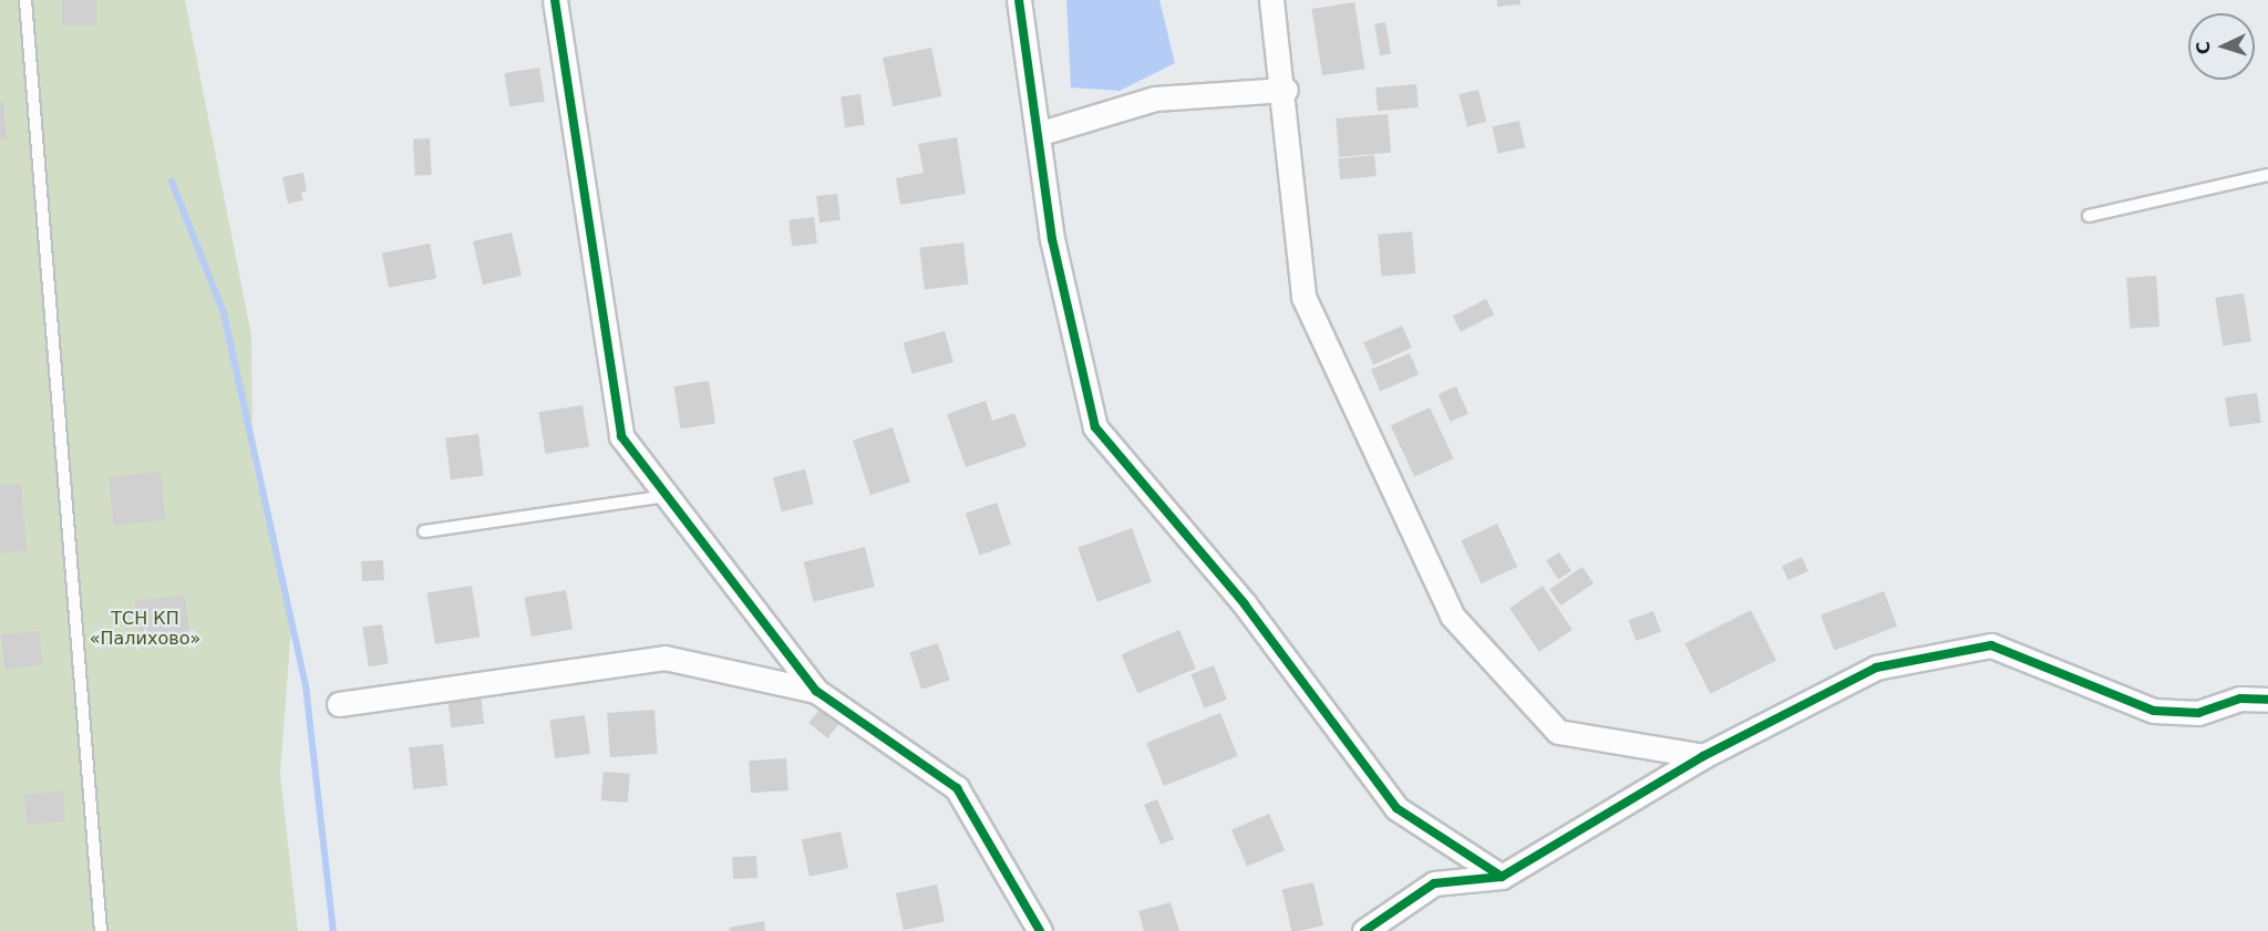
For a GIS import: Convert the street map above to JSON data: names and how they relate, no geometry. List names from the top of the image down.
{
  "parks": ["ТСН КП «Палихово»"],
  "north": "left"
}
